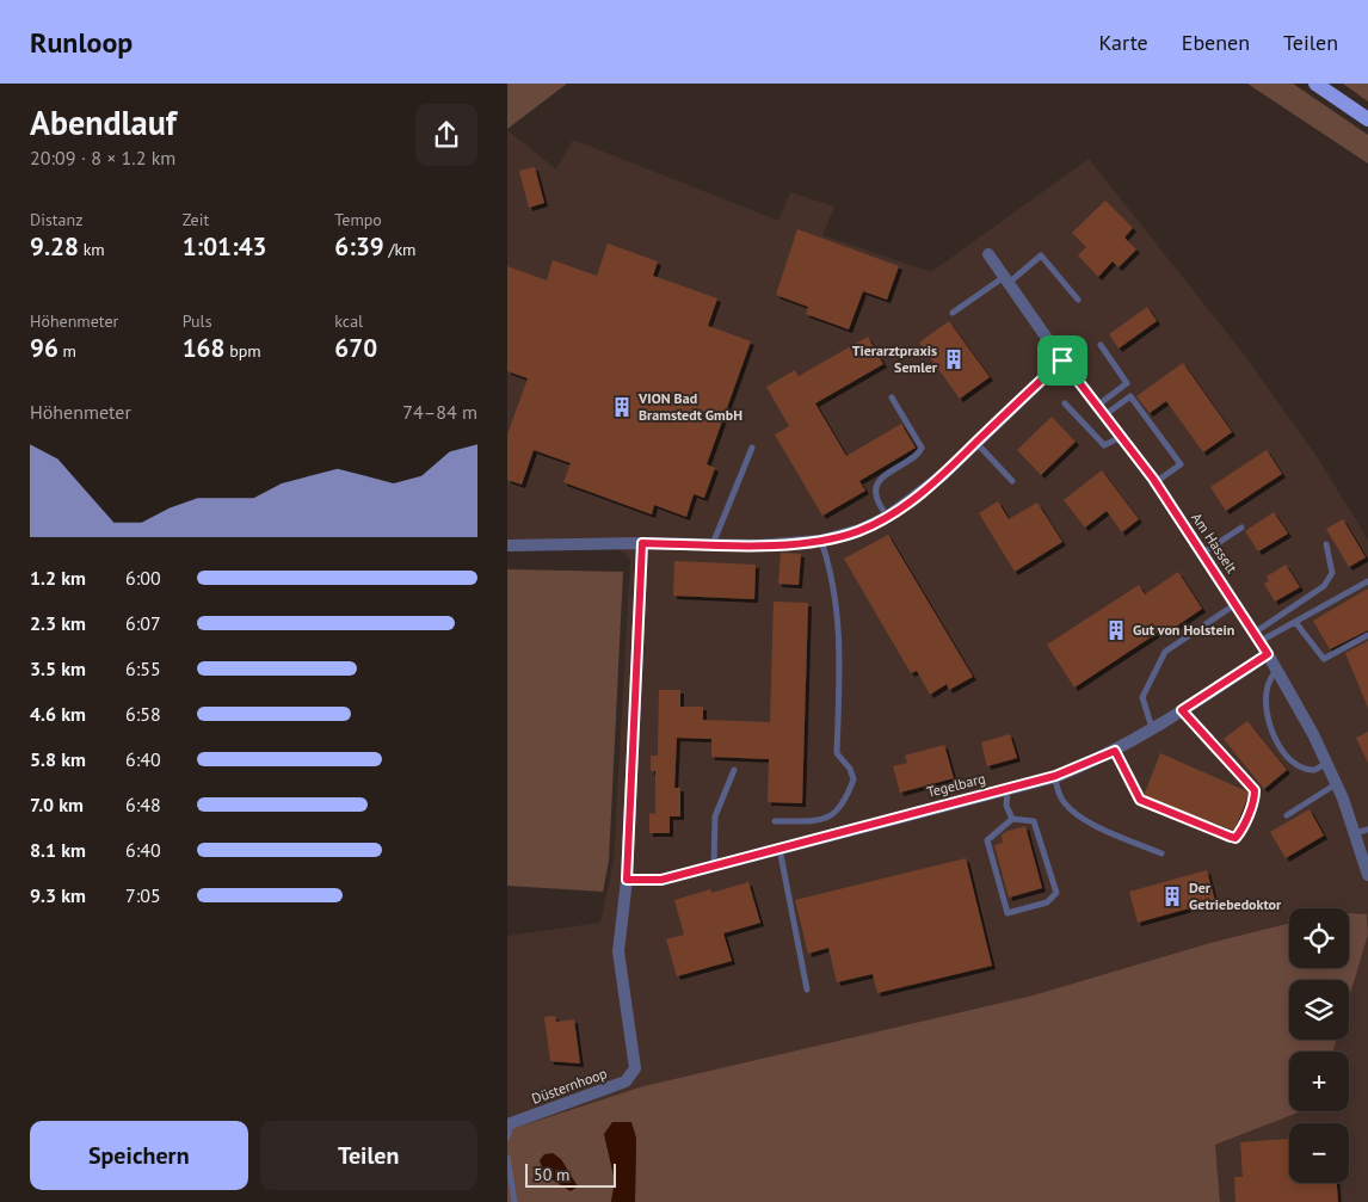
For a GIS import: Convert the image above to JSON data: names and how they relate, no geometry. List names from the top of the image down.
{
  "streets": {
    "street": ["Am Hasselt", "Tegelbarg", "Düsternhoop"]
  },
  "crossings": [
    ["Am Hasselt", "Tegelbarg"],
    ["Tegelbarg", "Düsternhoop"]
  ],
  "places": {
    "building": [
      "Tierarztpraxis Semler",
      "VION Bad Bramstedt GmbH",
      "Gut von Holstein",
      "Der Getriebedoktor"
    ]
  },
  "scale_bar": "50 m",
  "page": {
    "header": "Runloop",
    "nav": ["Karte", "Ebenen", "Teilen"],
    "heading": ["Abendlauf", "20:09 · 8 × 1.2 km"],
    "stats": [
      ["Distanz", "9.28 km"],
      ["Zeit", "1:01:43"],
      ["Tempo", "6:39 /km"],
      ["Höhenmeter", "96 m"],
      ["Puls", "168 bpm"],
      ["kcal", "670"]
    ],
    "chart": ["Höhenmeter", "74–84 m"],
    "list": [
      {
        "name": "1.2 km",
        "note": "6:00"
      },
      {
        "name": "2.3 km",
        "note": "6:07"
      },
      {
        "name": "3.5 km",
        "note": "6:55"
      },
      {
        "name": "4.6 km",
        "note": "6:58"
      },
      {
        "name": "5.8 km",
        "note": "6:40"
      },
      {
        "name": "7.0 km",
        "note": "6:48"
      },
      {
        "name": "8.1 km",
        "note": "6:40"
      },
      {
        "name": "9.3 km",
        "note": "7:05"
      }
    ],
    "map_buttons": ["+", "−"],
    "buttons": ["Speichern", "Teilen"],
    "scale": "50 m"
  }
}
